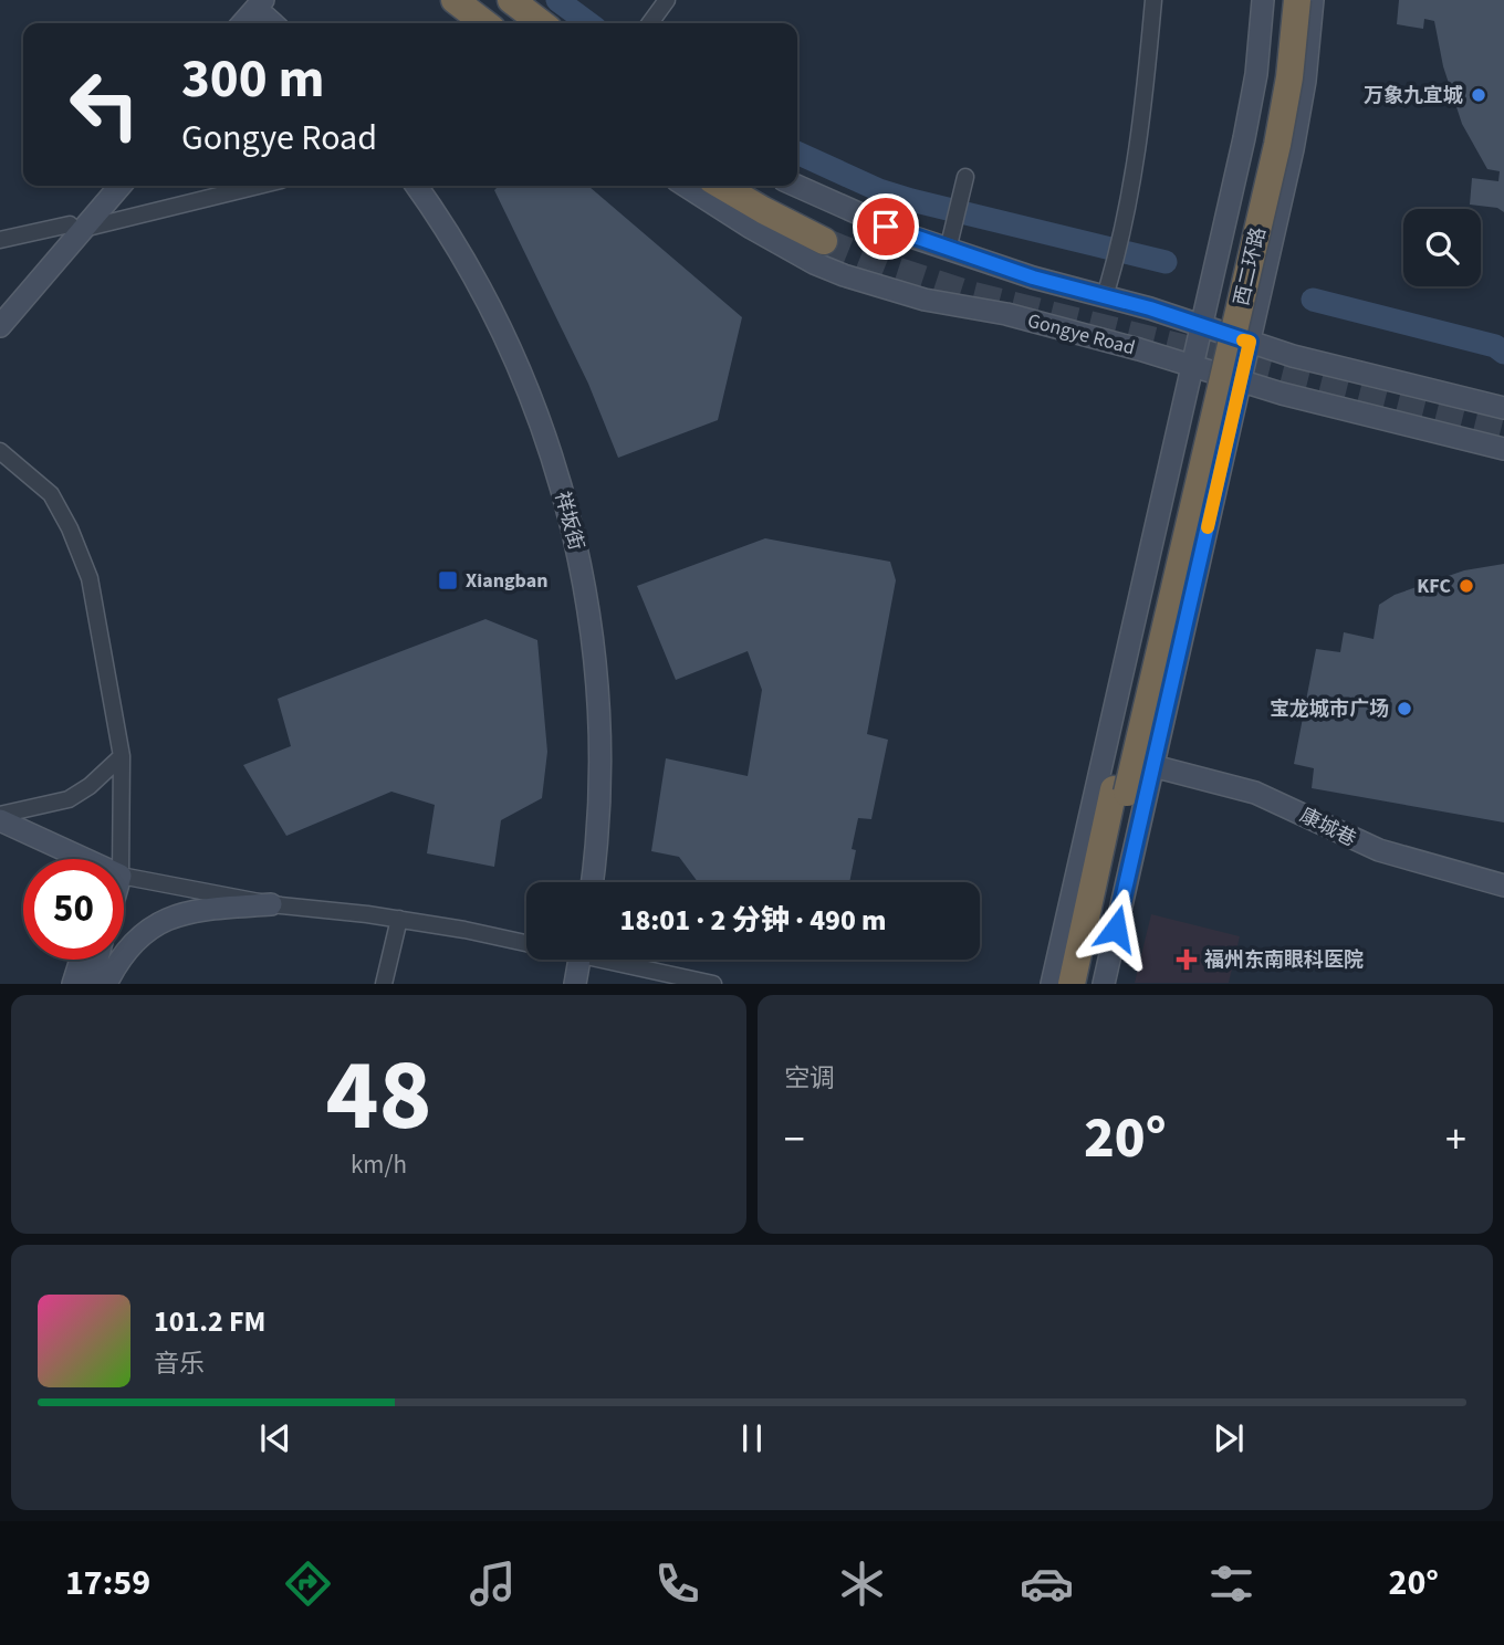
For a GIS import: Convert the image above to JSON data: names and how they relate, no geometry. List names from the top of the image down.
{
  "streets": {
    "highway": ["西二环路"],
    "main road": ["Gongye Road", "祥坂街", "康城巷"]
  },
  "places": {
    "other": ["万象九宜城", "KFC", "宝龙城市广场"],
    "transit": ["Xiangban"],
    "health": ["福州东南眼科医院"]
  },
  "page": {
    "turn": ["300 m", "Gongye Road"],
    "limit": "50",
    "trip": "18:01 · 2 分钟 · 490 m",
    "tile": [
      ["48", "km/h"],
      "空调"
    ],
    "heat": ["−", "20°", "+"],
    "song": ["101.2 FM", "音乐"],
    "tabs": ["17:59", "20°"]
  }
}
